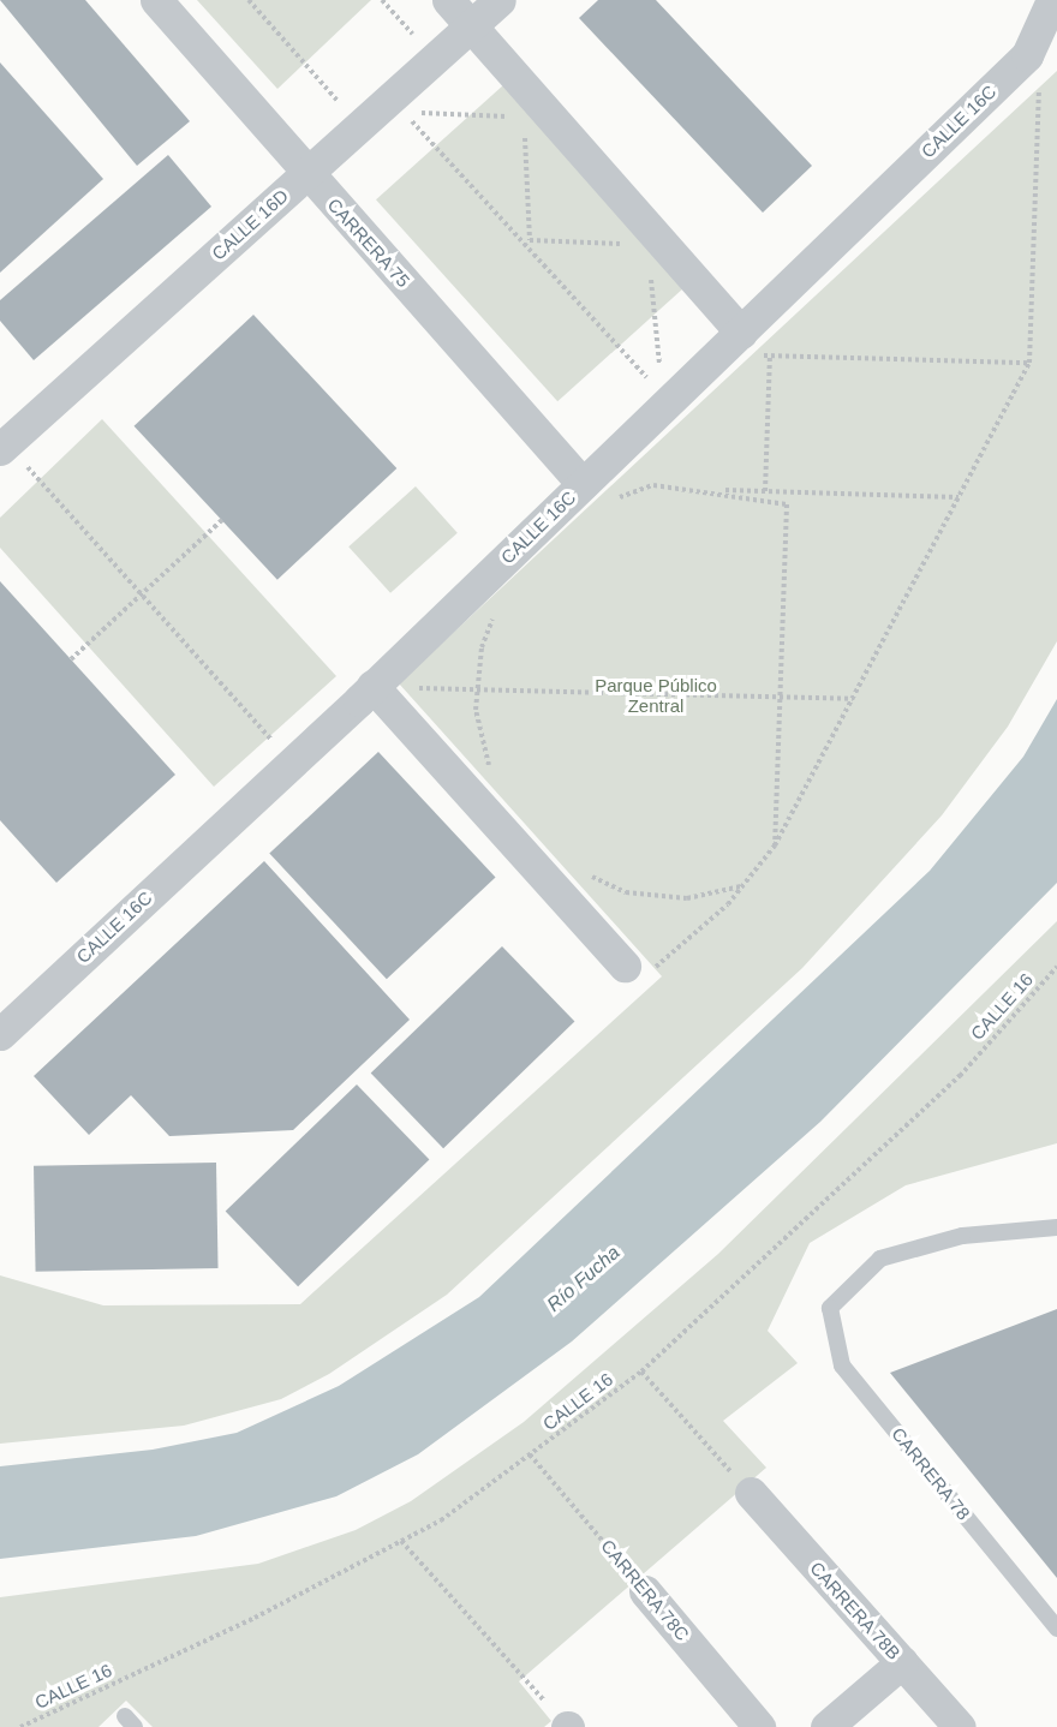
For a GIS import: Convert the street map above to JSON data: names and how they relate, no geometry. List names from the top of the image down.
{
  "streets": {
    "street": [
      "CALLE 16C",
      "CALLE 16D",
      "CARRERA 75",
      "CARRERA 78C",
      "CARRERA 78B"
    ],
    "lane": ["CARRERA 78"],
    "path": ["CALLE 16"]
  },
  "crossings": [
    ["CALLE 16C", "CARRERA 75"],
    ["CALLE 16D", "CARRERA 75"],
    ["CALLE 16", "CARRERA 78C"]
  ],
  "water": ["Río Fucha"],
  "parks": ["Parque Público Zentral"]
}
